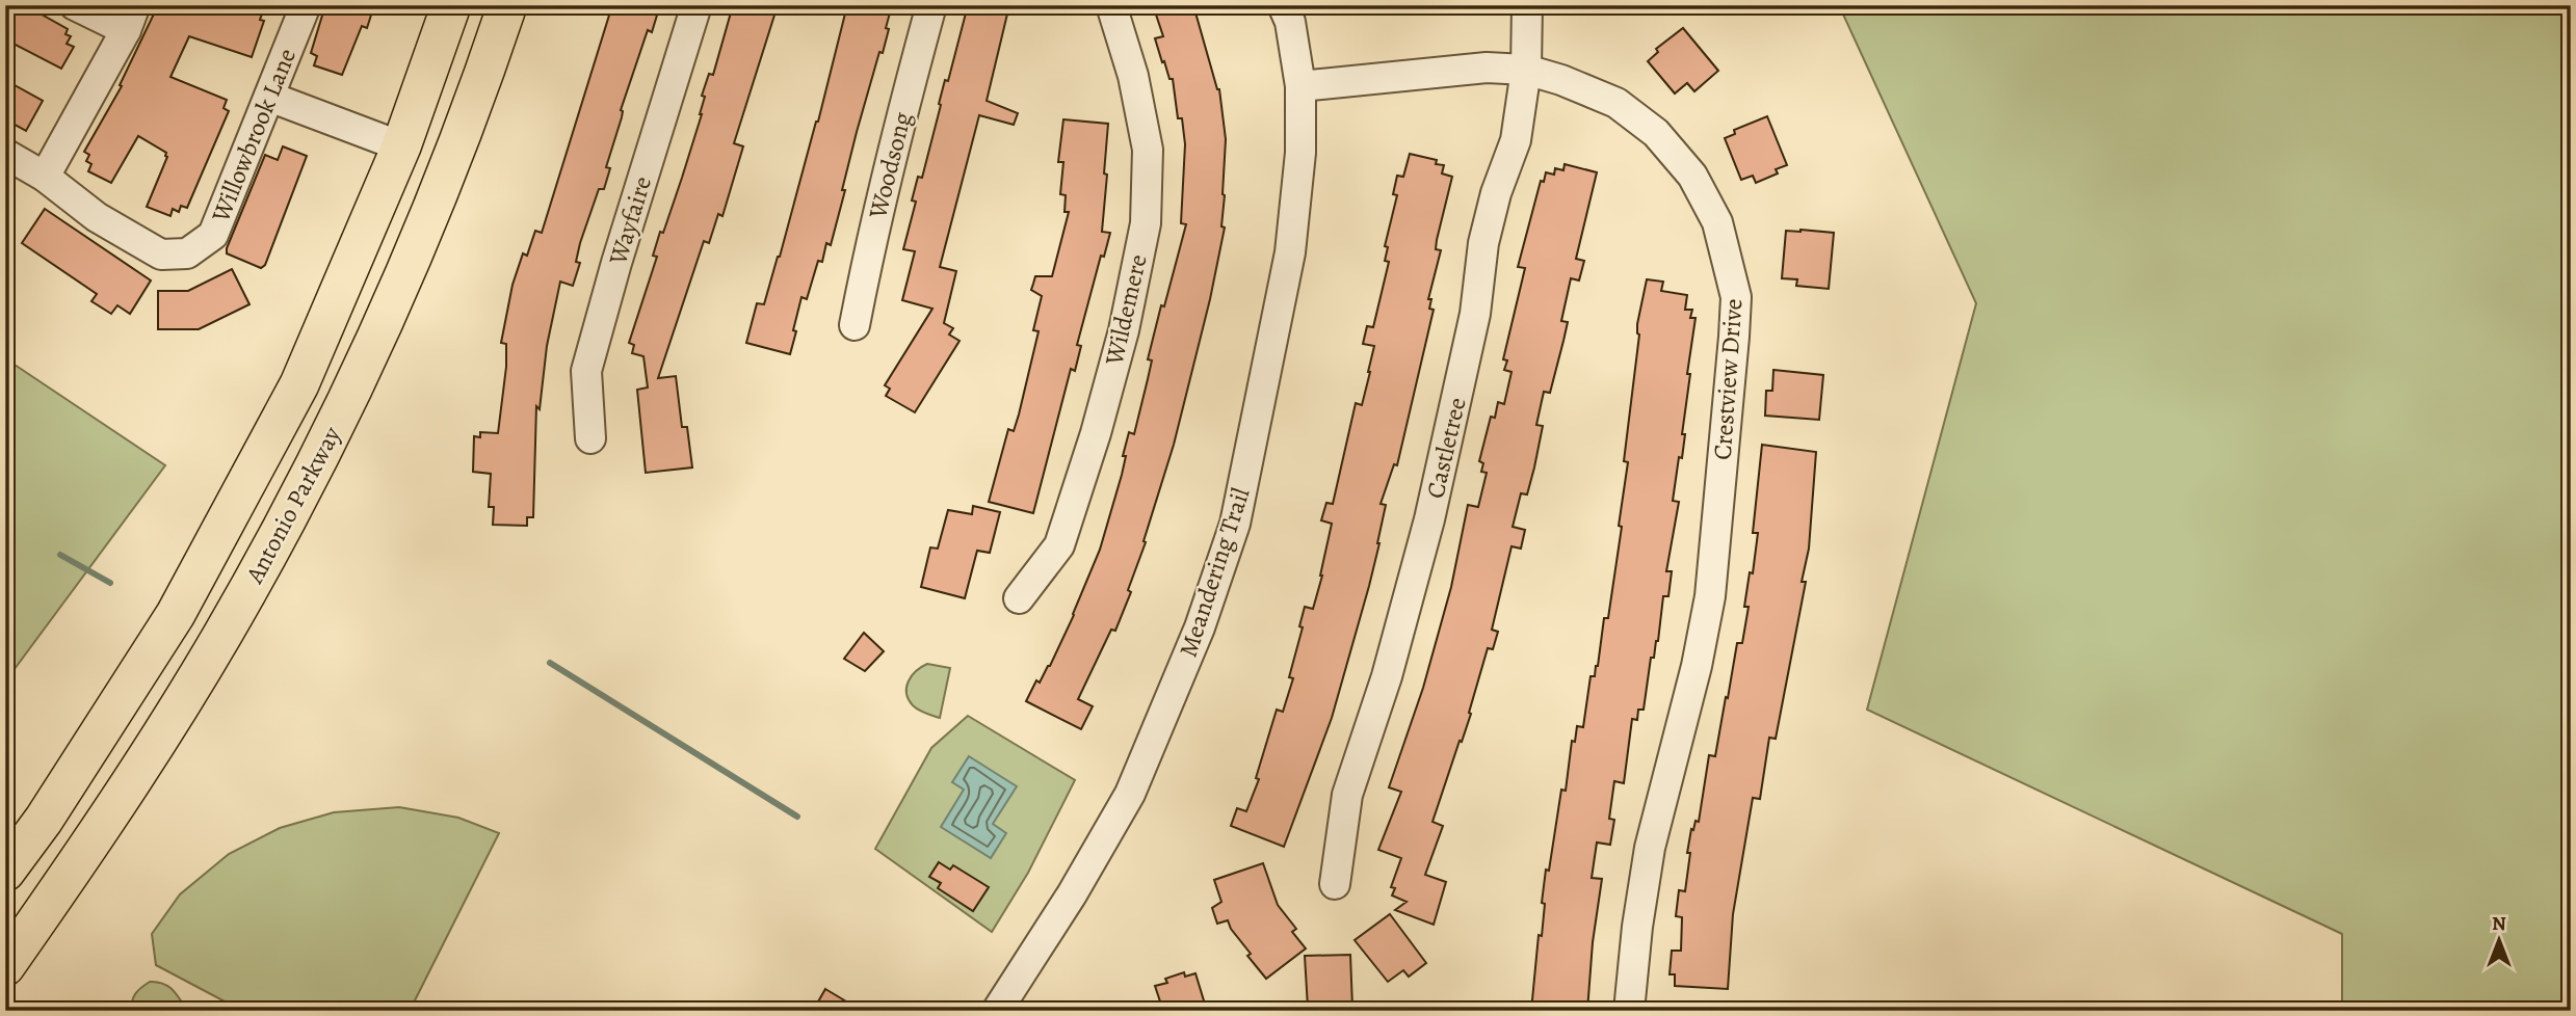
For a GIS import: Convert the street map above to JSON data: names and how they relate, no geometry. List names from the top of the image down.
{
  "streets": {
    "main road": ["Antonio Parkway"],
    "street": [
      "Willowbrook Lane",
      "Woodsong",
      "Wayfaire",
      "Wildemere",
      "Crestview Drive",
      "Castletree",
      "Meandering Trail"
    ]
  },
  "crossings": [
    ["Crestview Drive", "Castletree"],
    ["Crestview Drive", "Meandering Trail"]
  ],
  "north": "top"
}
